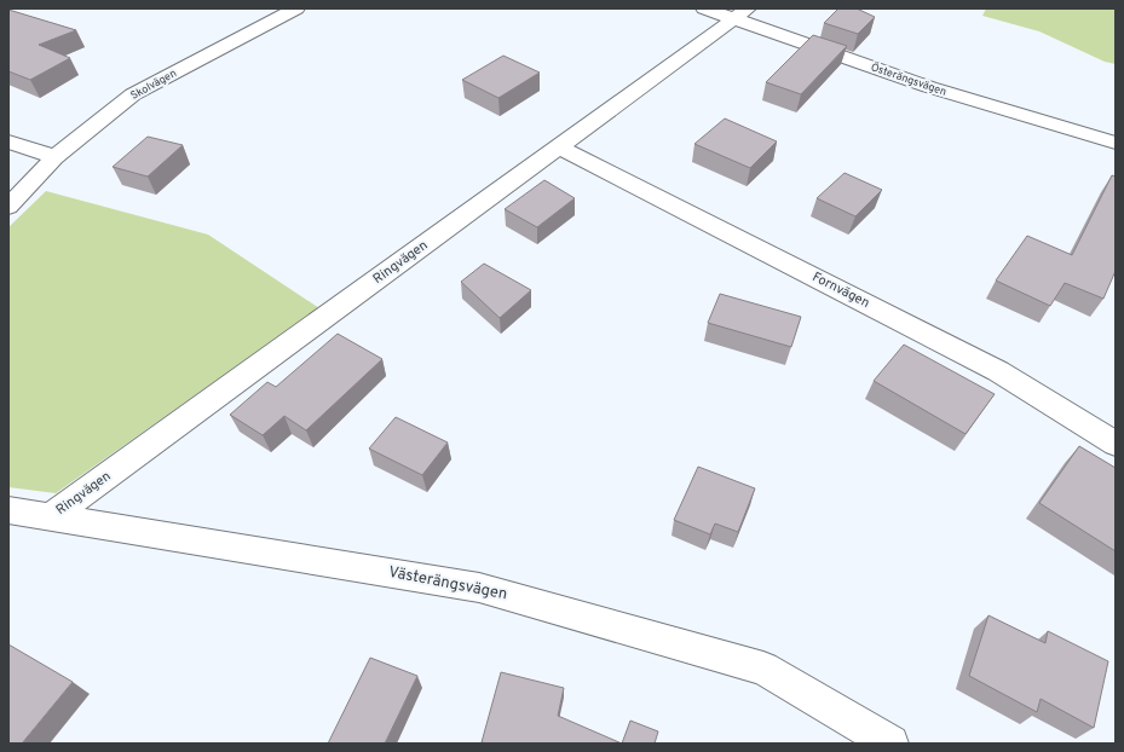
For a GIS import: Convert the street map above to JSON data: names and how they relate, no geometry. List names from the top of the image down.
{
  "streets": {
    "street": [
      "Österängsvägen",
      "Skolvägen",
      "Ringvägen",
      "Fornvägen",
      "Västerängsvägen"
    ]
  },
  "crossings": [
    ["Österängsvägen", "Ringvägen"],
    ["Ringvägen", "Fornvägen"],
    ["Ringvägen", "Västerängsvägen"]
  ]
}
